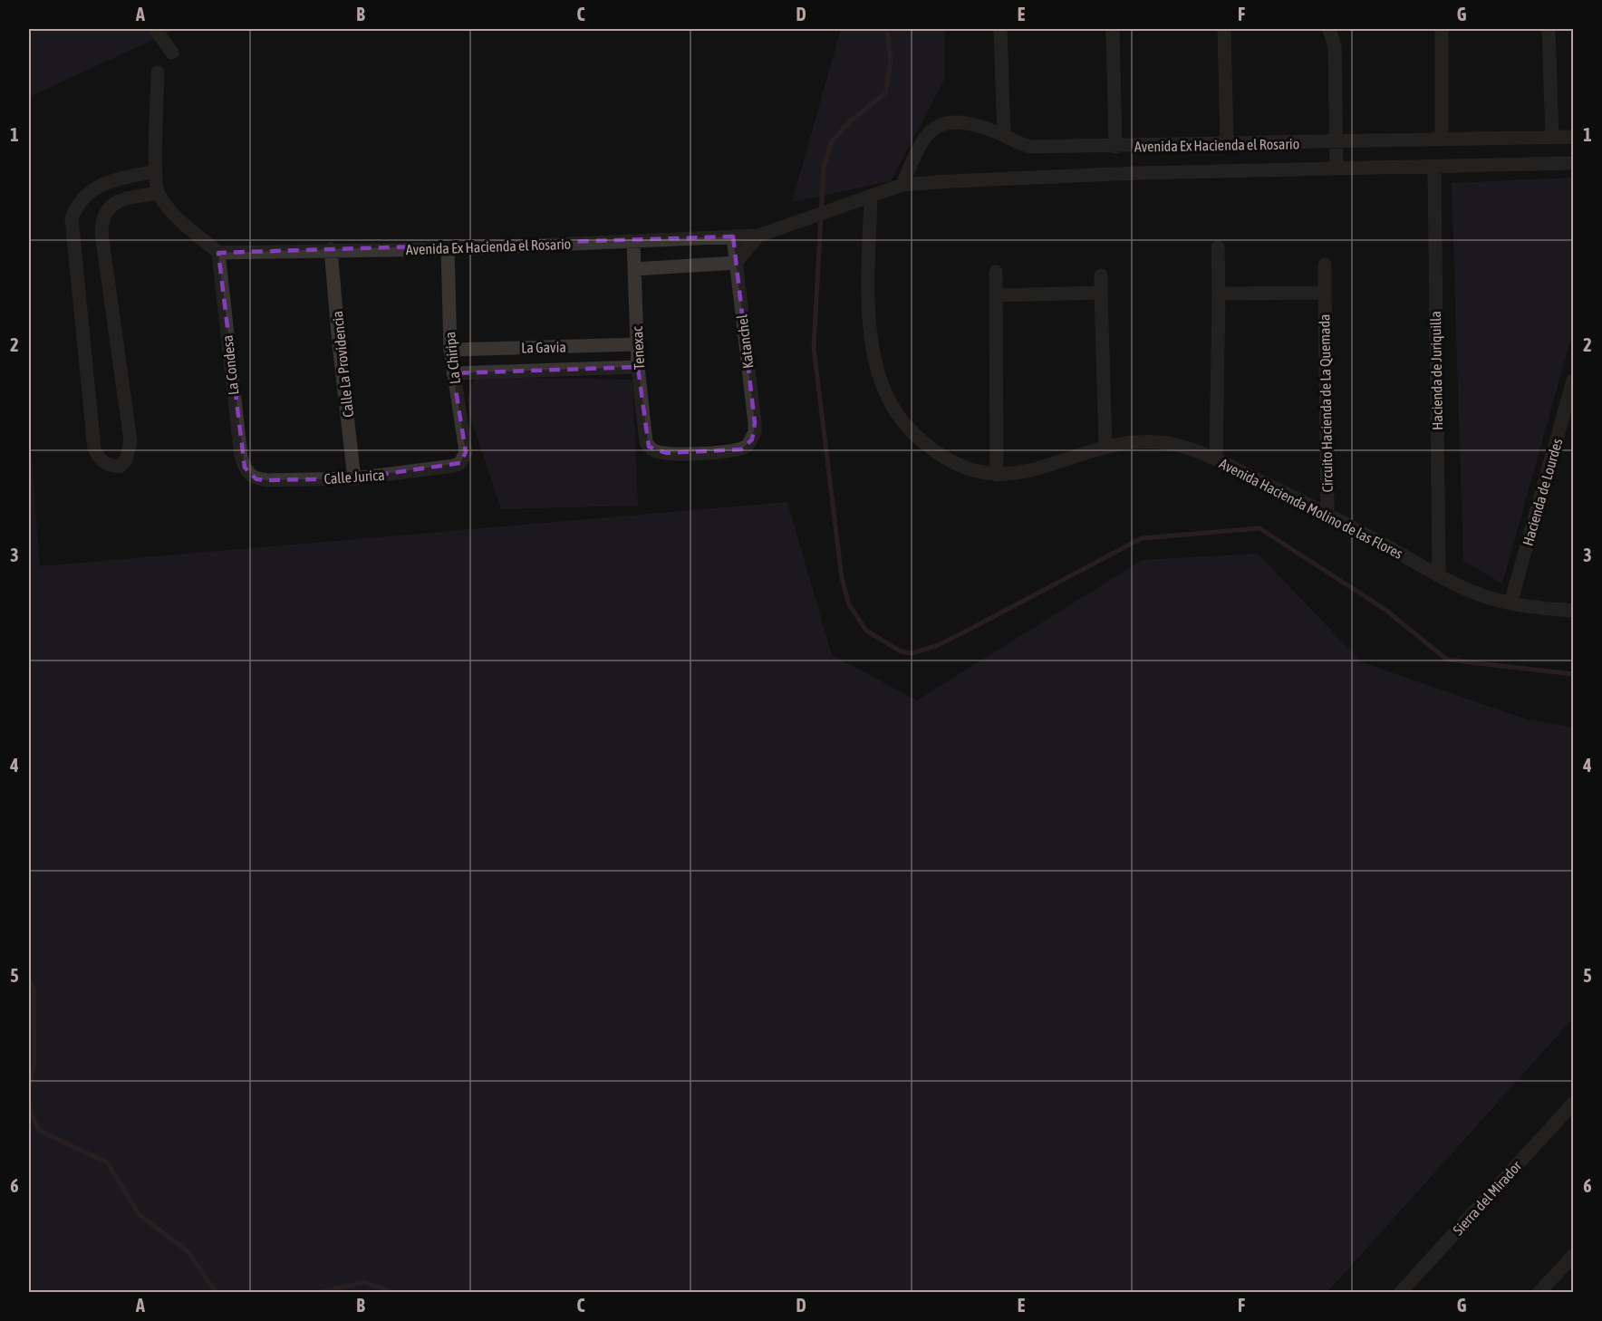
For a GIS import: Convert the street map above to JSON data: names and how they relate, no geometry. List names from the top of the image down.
{
  "streets": {
    "street": [
      "Avenida Ex Hacienda el Rosario",
      "Katanchel",
      "La Gavia",
      "Tenexac",
      "La Chiripa",
      "Calle La Providencia",
      "La Condesa",
      "Hacienda de Juriquilla",
      "Circuito Hacienda de La Quemada",
      "Calle Jurica",
      "Hacienda de Lourdes",
      "Avenida Hacienda Molino de las Flores",
      "Sierra del Mirador"
    ]
  },
  "crossings": [
    ["Avenida Ex Hacienda el Rosario", "Katanchel"],
    ["Avenida Ex Hacienda el Rosario", "Tenexac"],
    ["Avenida Ex Hacienda el Rosario", "La Chiripa"],
    ["Avenida Ex Hacienda el Rosario", "Calle La Providencia"],
    ["Avenida Ex Hacienda el Rosario", "La Condesa"],
    ["Avenida Ex Hacienda el Rosario", "Hacienda de Juriquilla"],
    ["Avenida Ex Hacienda el Rosario", "Avenida Hacienda Molino de las Flores"],
    ["Katanchel", "Tenexac"],
    ["La Gavia", "Tenexac"],
    ["La Gavia", "La Chiripa"],
    ["La Chiripa", "Calle Jurica"],
    ["Calle La Providencia", "Calle Jurica"],
    ["La Condesa", "Calle Jurica"],
    ["Hacienda de Juriquilla", "Avenida Hacienda Molino de las Flores"],
    ["Circuito Hacienda de La Quemada", "Avenida Hacienda Molino de las Flores"],
    ["Hacienda de Lourdes", "Avenida Hacienda Molino de las Flores"]
  ],
  "grid": {
    "columns": [
      "A",
      "B",
      "C",
      "D",
      "E",
      "F",
      "G"
    ],
    "rows": [
      "1",
      "2",
      "3",
      "4",
      "5",
      "6"
    ]
  }
}
